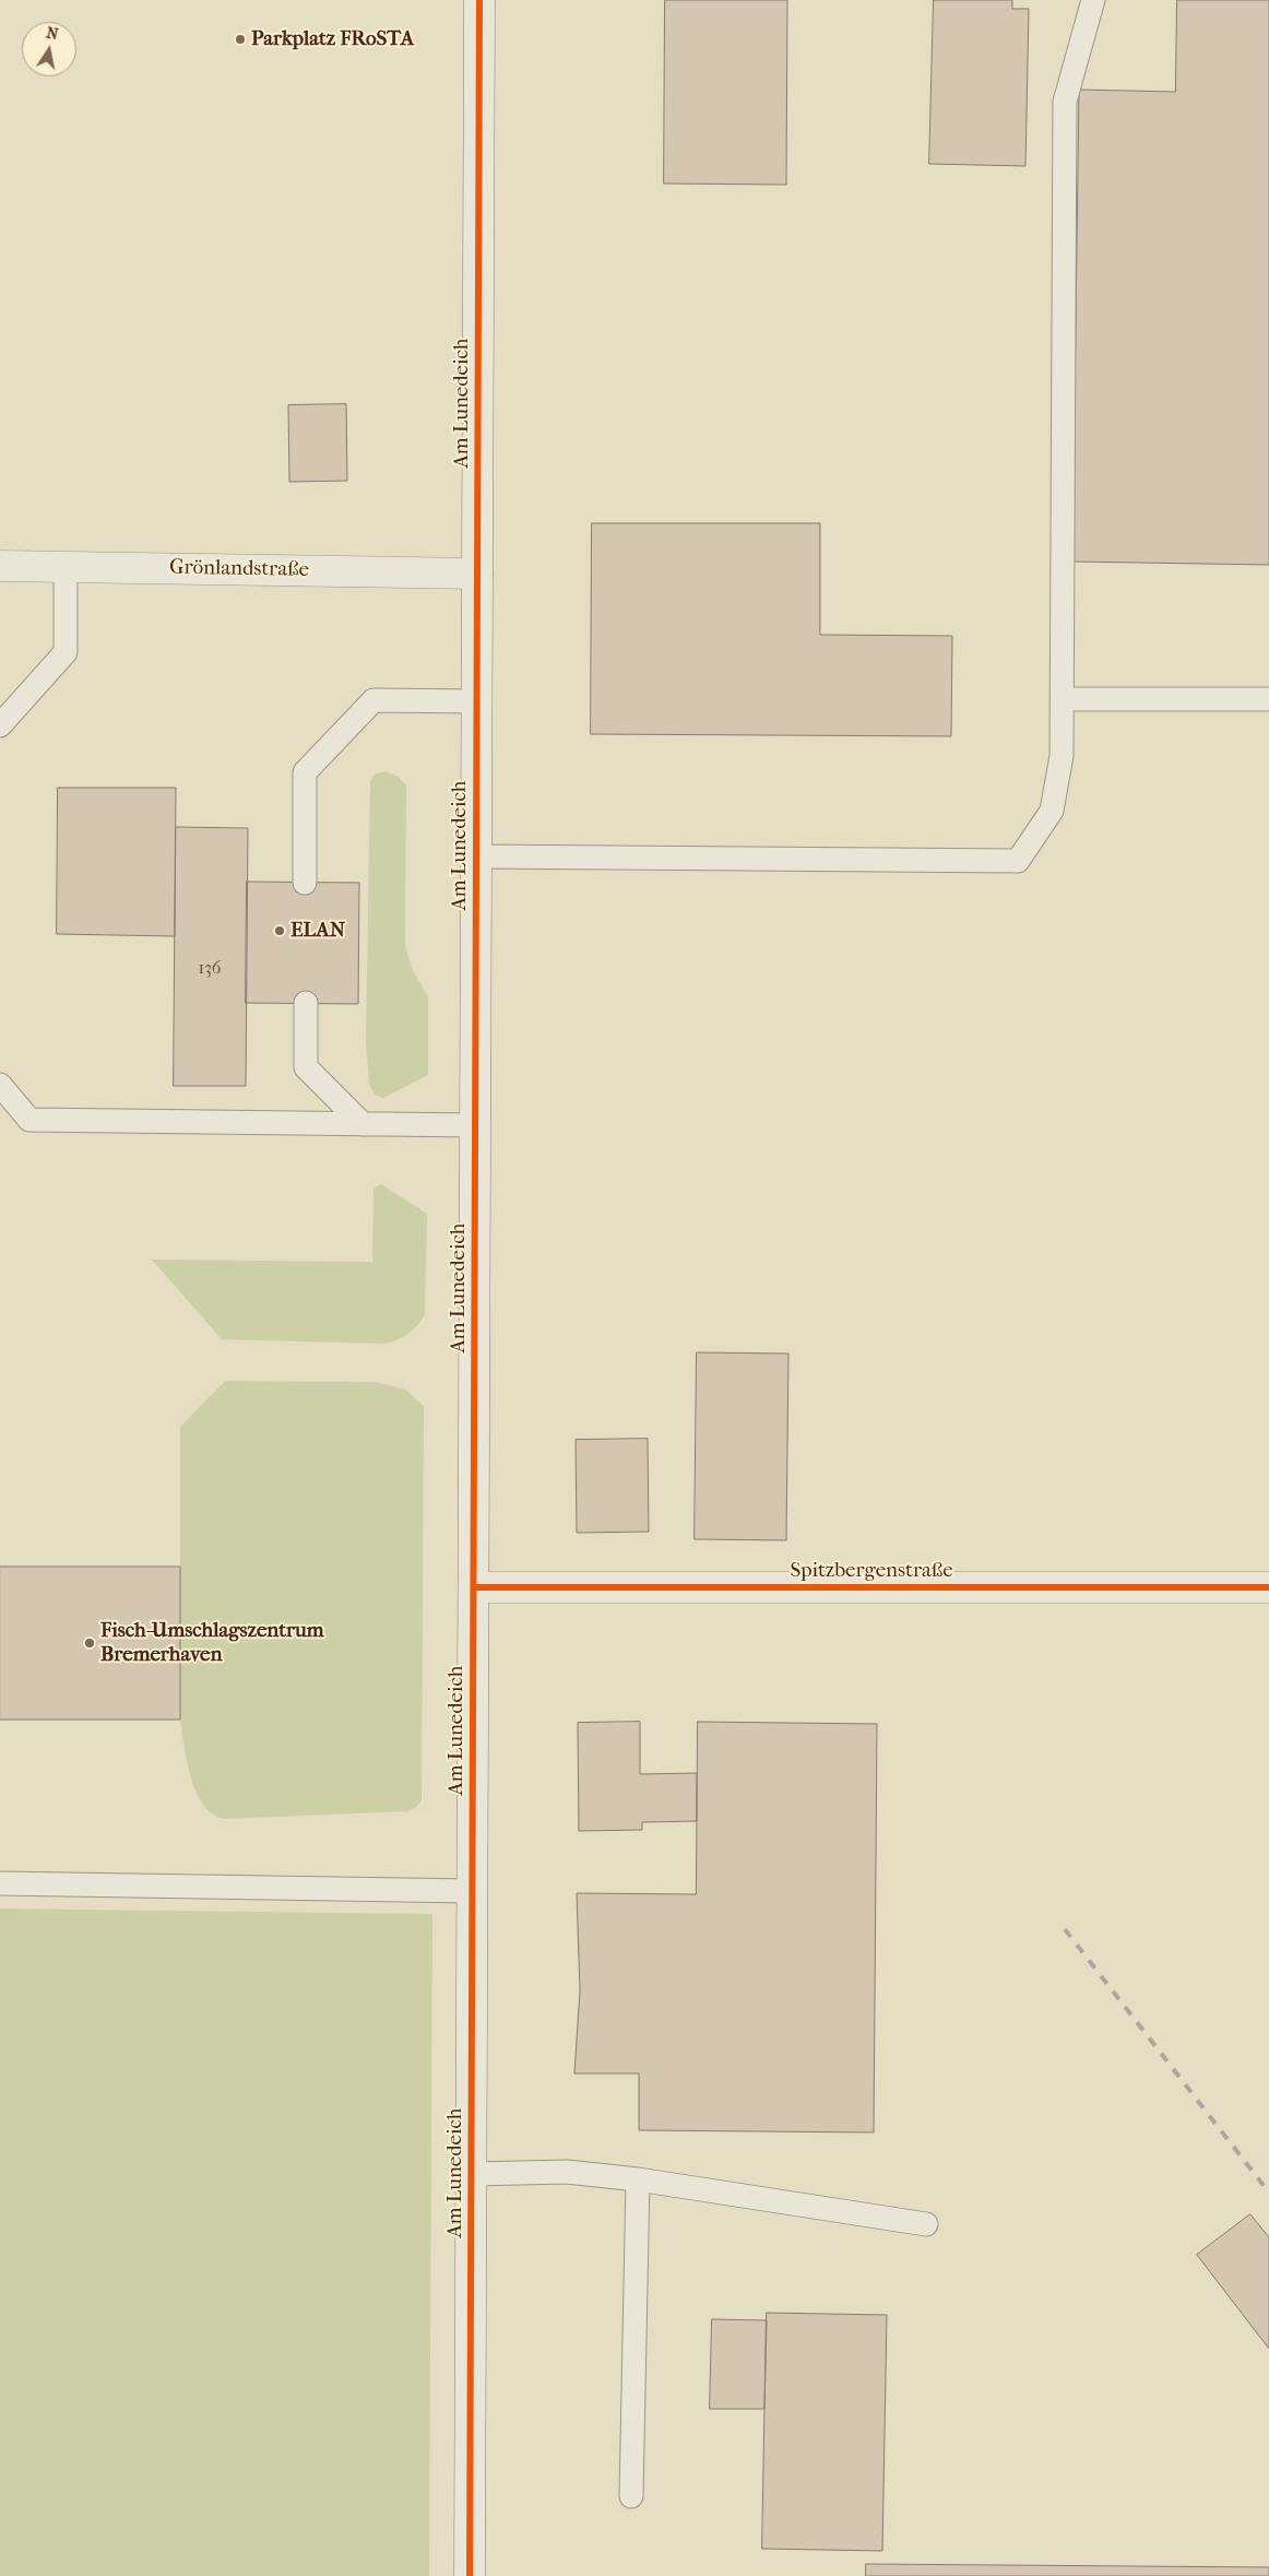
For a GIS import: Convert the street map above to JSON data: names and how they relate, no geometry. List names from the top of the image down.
{
  "streets": {
    "street": ["Am Lunedeich", "Grönlandstraße", "Spitzbergenstraße"]
  },
  "crossings": [
    ["Am Lunedeich", "Grönlandstraße"],
    ["Am Lunedeich", "Spitzbergenstraße"]
  ],
  "places": ["Parkplatz FRoSTA", "ELAN", "Fisch-Umschlagszentrum Bremerhaven"],
  "house_numbers": ["136"],
  "north": "top"
}
